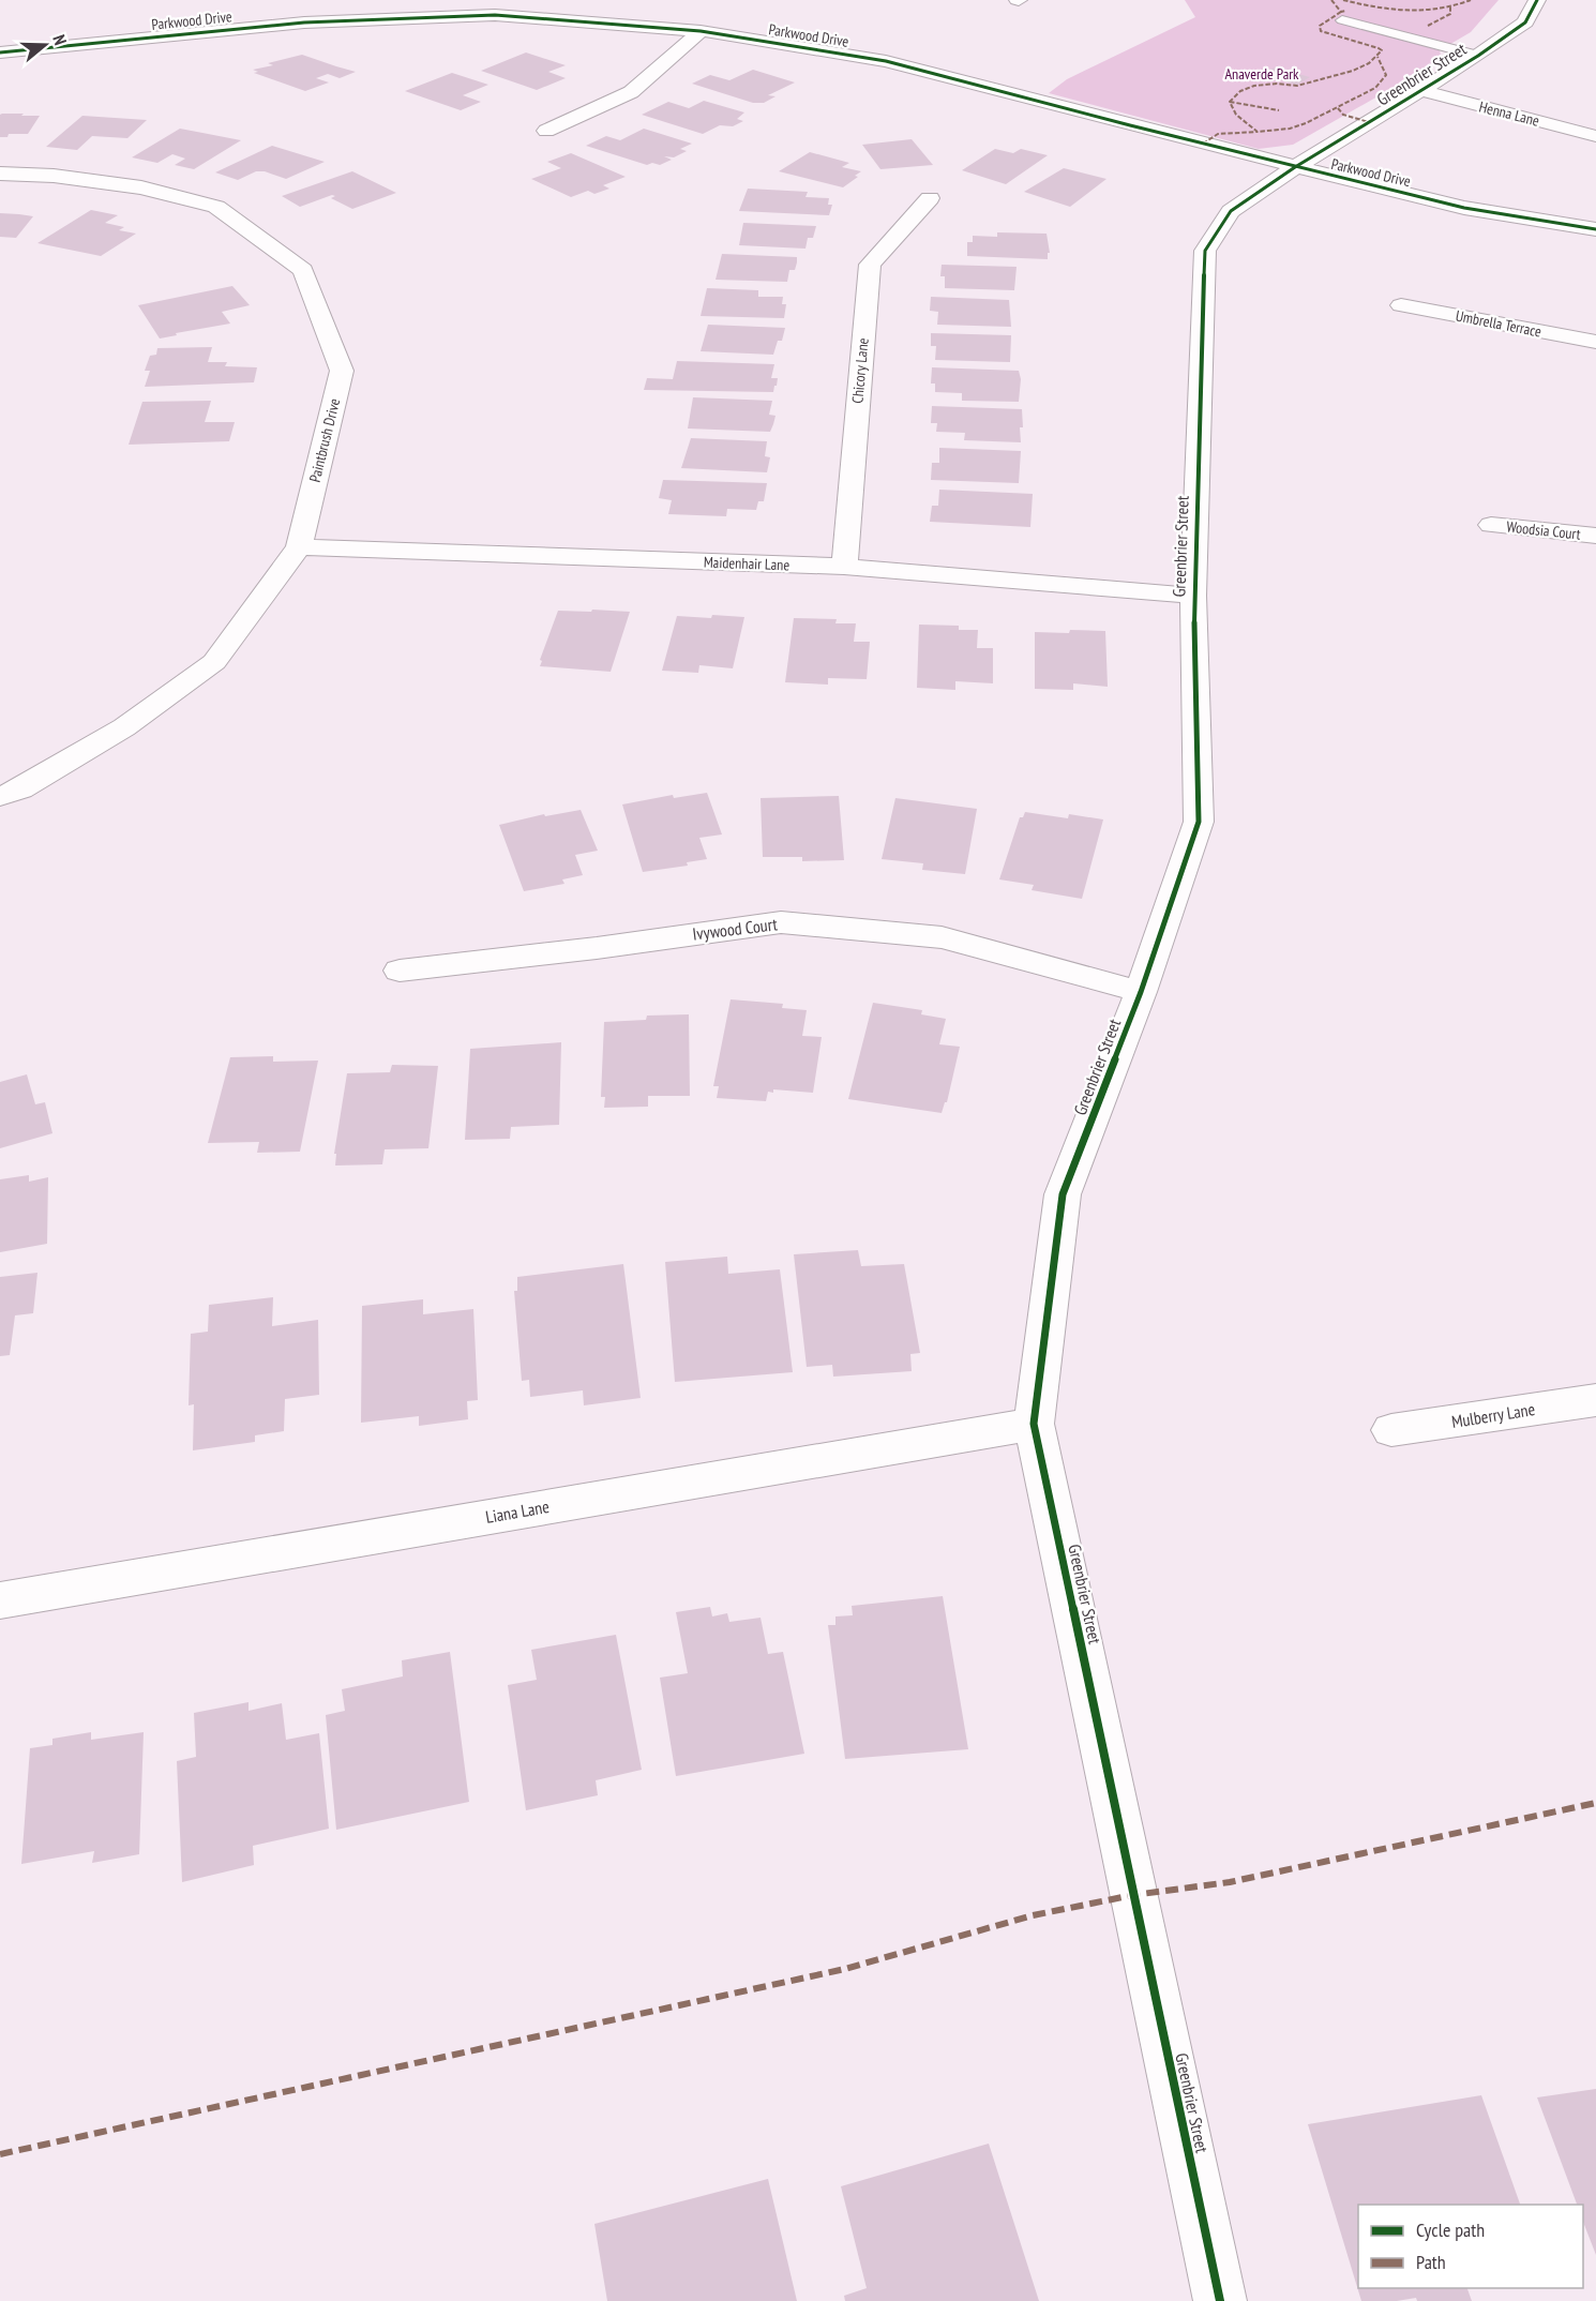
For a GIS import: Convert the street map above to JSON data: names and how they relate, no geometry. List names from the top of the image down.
{
  "streets": {
    "street": [
      "Parkwood Drive",
      "Greenbrier Street",
      "Henna Lane",
      "Umbrella Terrace",
      "Chicory Lane",
      "Paintbrush Drive",
      "Woodsia Court",
      "Maidenhair Lane",
      "Ivywood Court",
      "Mulberry Lane",
      "Liana Lane"
    ]
  },
  "crossings": [
    ["Parkwood Drive", "Greenbrier Street"],
    ["Greenbrier Street", "Henna Lane"],
    ["Greenbrier Street", "Maidenhair Lane"],
    ["Greenbrier Street", "Ivywood Court"],
    ["Greenbrier Street", "Liana Lane"],
    ["Chicory Lane", "Maidenhair Lane"],
    ["Paintbrush Drive", "Maidenhair Lane"]
  ],
  "parks": ["Anaverde Park"],
  "legend": ["Cycle path", "Path"],
  "north": "right"
}
